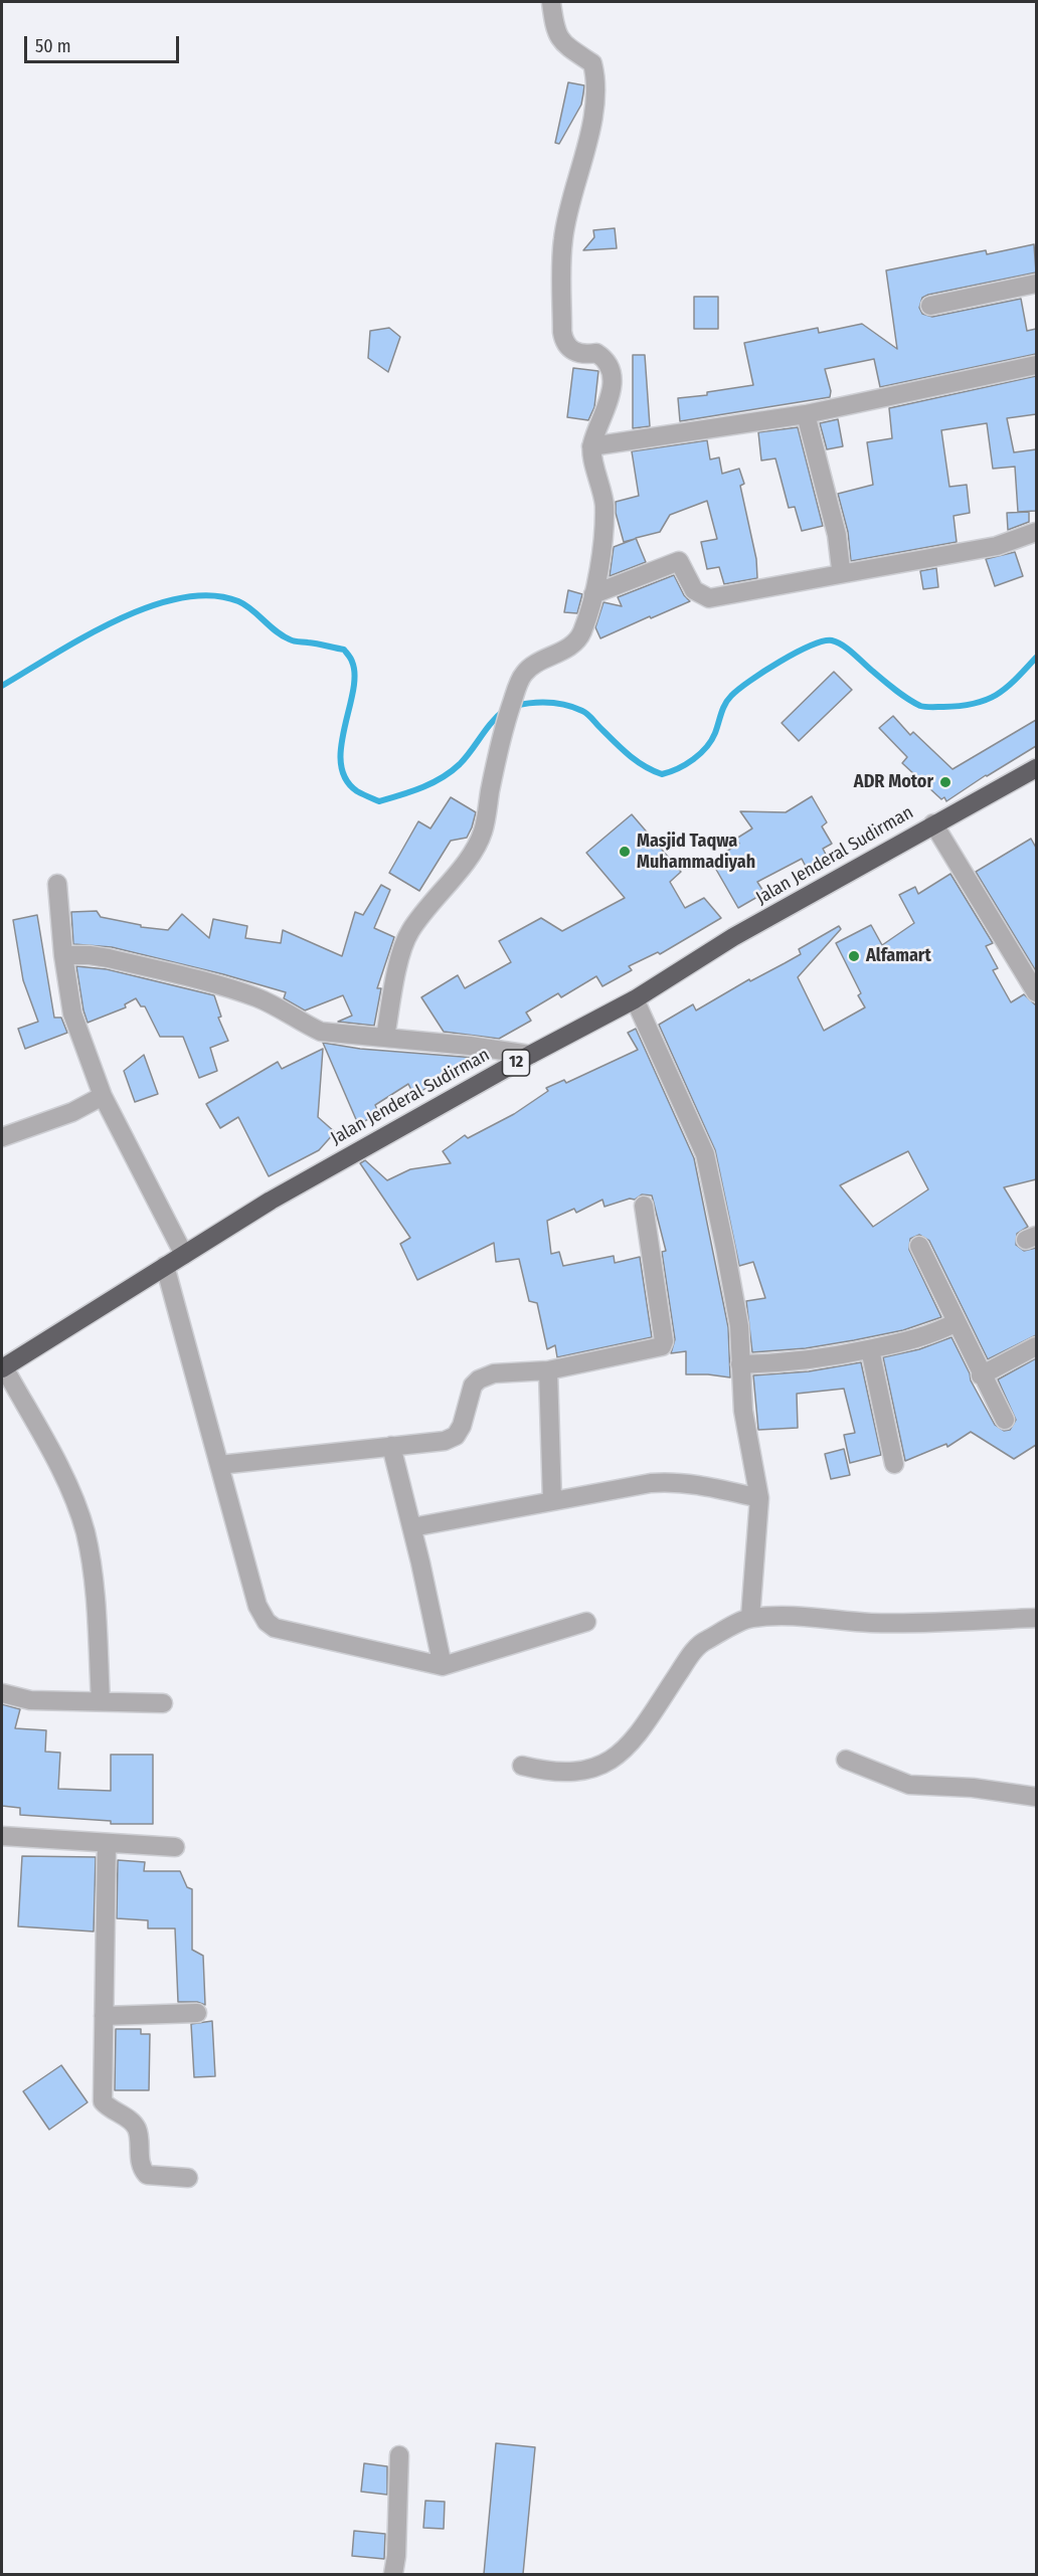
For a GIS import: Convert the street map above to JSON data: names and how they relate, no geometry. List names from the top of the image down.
{
  "streets": {
    "highway": ["Jalan Jenderal Sudirman", "12"]
  },
  "places": ["ADR Motor", "Masjid Taqwa Muhammadiyah", "Alfamart"],
  "scale_bar": "50 m"
}
